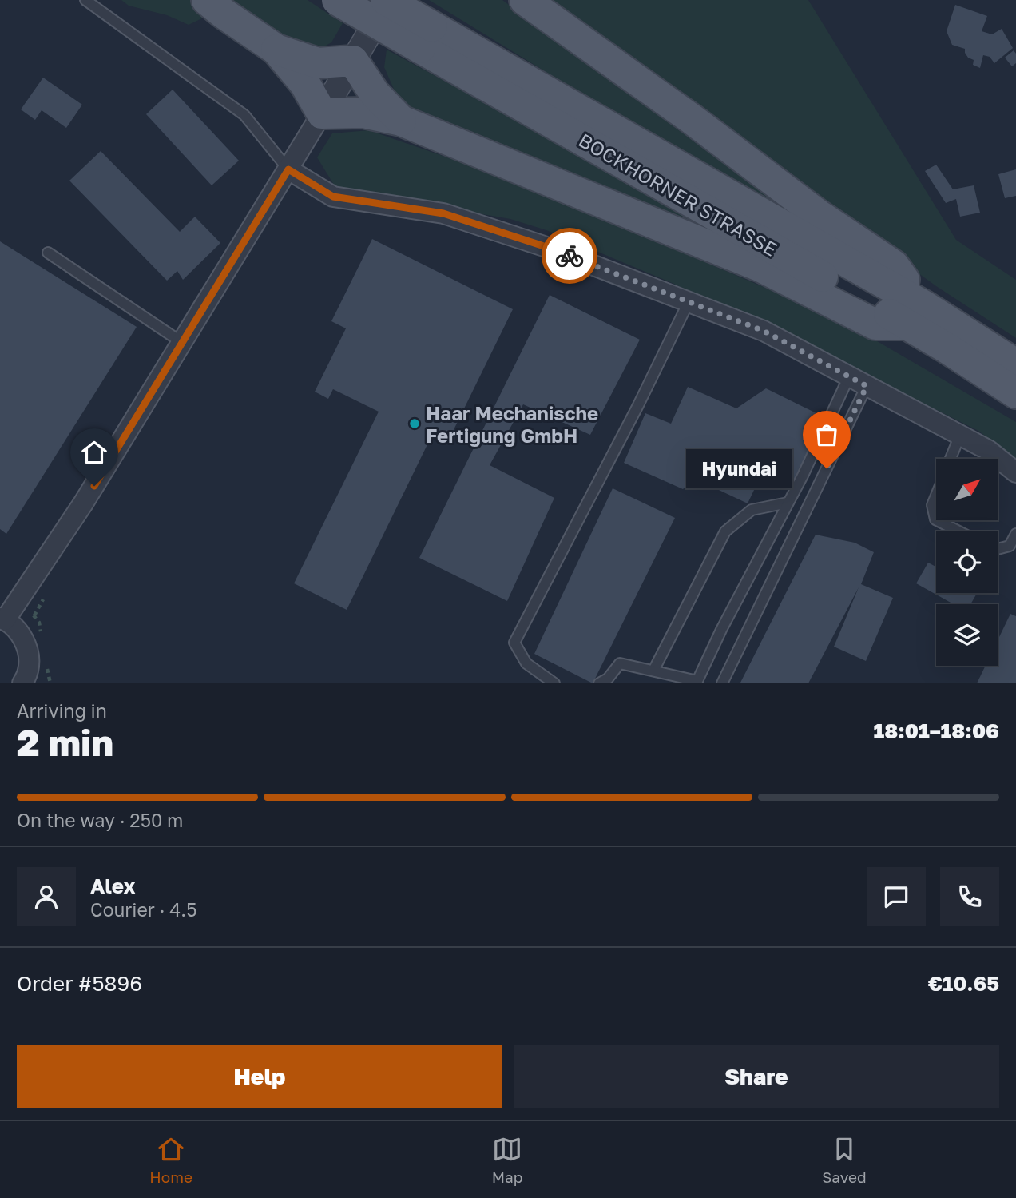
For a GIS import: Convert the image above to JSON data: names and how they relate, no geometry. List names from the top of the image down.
{
  "streets": {
    "main road": ["BOCKHORNER STRASSE"]
  },
  "places": ["Haar Mechanische Fertigung GmbH", "Hyundai"],
  "north": "top right",
  "page": {
    "bubble": "Hyundai",
    "heading": ["2 min", "Arriving in", "18:01–18:06"],
    "panel": [
      "Alex",
      "Courier · 4.5",
      "Order #5896",
      "€10.65"
    ],
    "bar": "On the way · 250 m",
    "buttons": ["Help", "Share"],
    "tabs": ["Home", "Map", "Saved"]
  }
}
